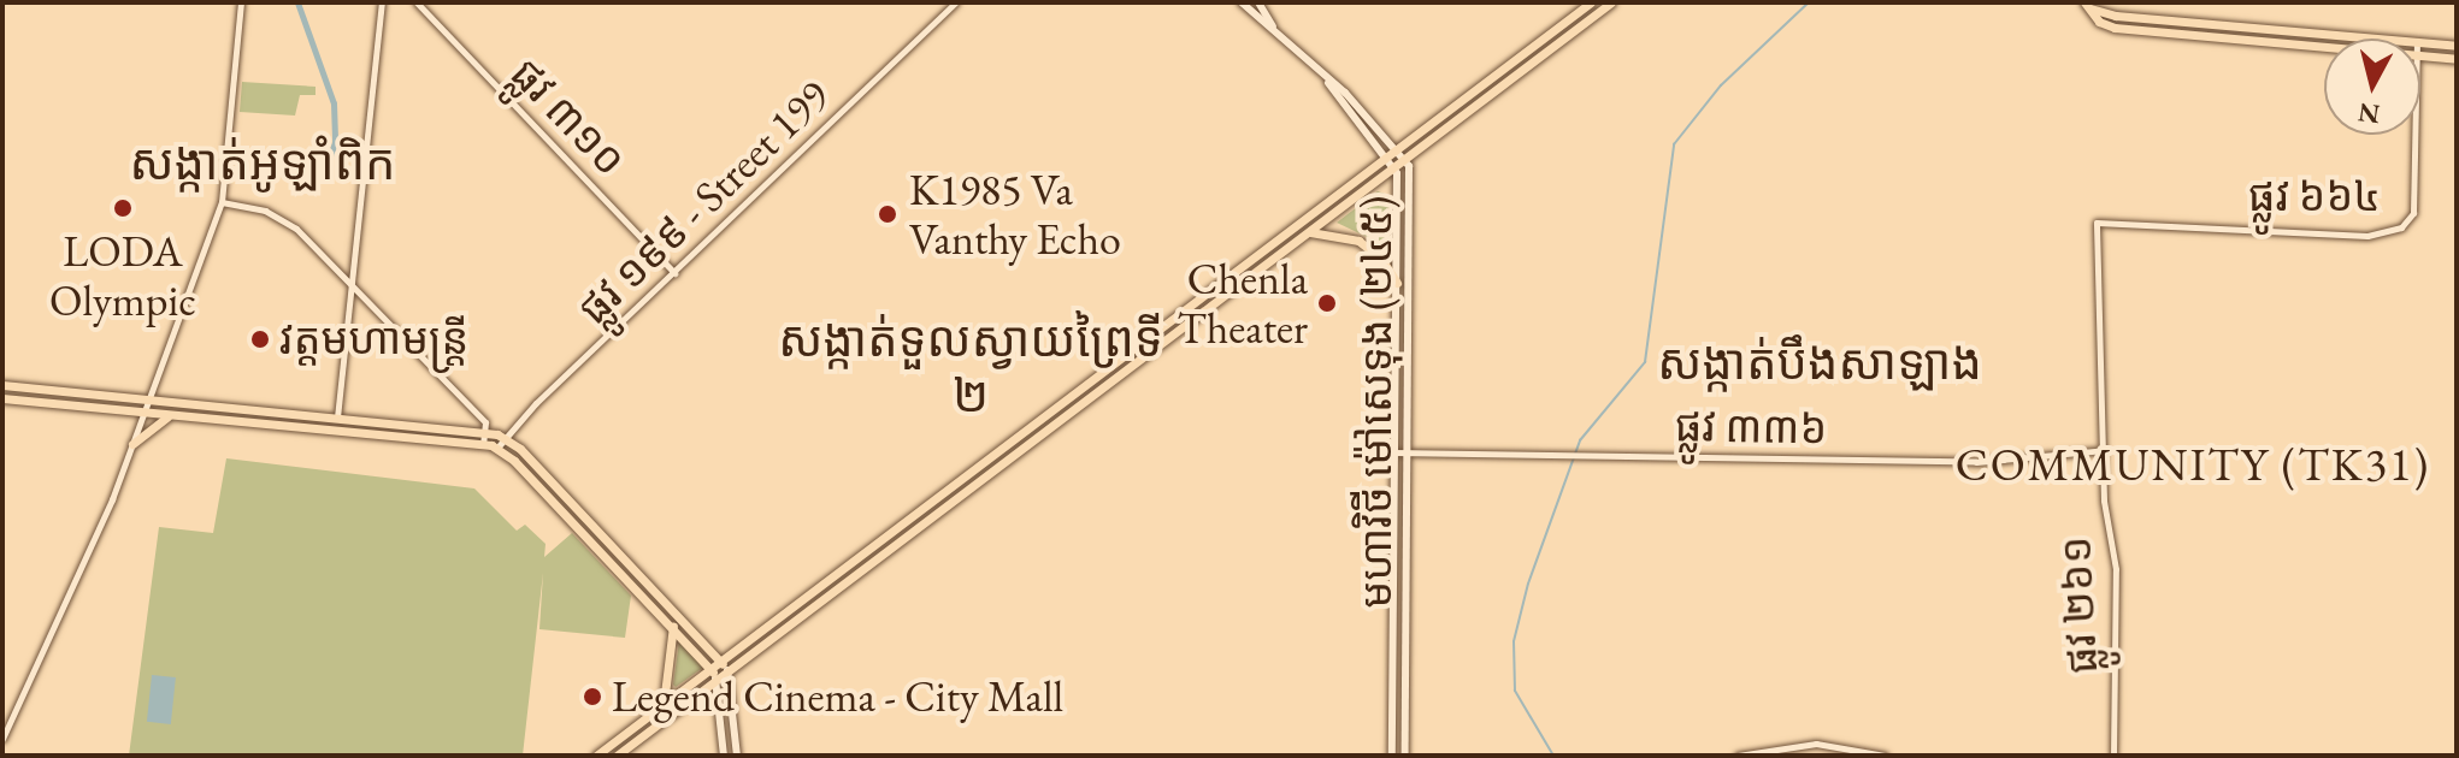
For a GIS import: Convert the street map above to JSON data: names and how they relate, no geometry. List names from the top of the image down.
{
  "streets": {
    "main road": ["មហាវិថី ម៉ៅសេទុង (២៤៥)"],
    "street": [
      "ផ្លូវ ៣១០",
      "ផ្លូវ ៦៦៤",
      "ផ្លូវ ១៩៩ - Street 199",
      "ផ្លូវ ៣៣៦",
      "ផ្លូវ ២៦១"
    ]
  },
  "crossings": [
    ["ផ្លូវ ៣១០", "ផ្លូវ ១៩៩ - Street 199"],
    ["ផ្លូវ ៦៦៤", "ផ្លូវ ២៦១"],
    ["មហាវិថី ម៉ៅសេទុង (២៤៥)", "ផ្លូវ ៣៣៦"],
    ["ផ្លូវ ៣៣៦", "ផ្លូវ ២៦១"]
  ],
  "districts": [
    "សង្កាត់អូឡាំពិក",
    "សង្កាត់ទួលស្វាយព្រៃទី ២",
    "សង្កាត់បឹងសាឡាង",
    "COMMUNITY (TK31)"
  ],
  "places": [
    "LODA Olympic",
    "K1985 Va Vanthy Echo",
    "Chenla Theater",
    "វត្តមហាមន្រ្តី",
    "Legend Cinema - City Mall"
  ],
  "north": "bottom"
}
